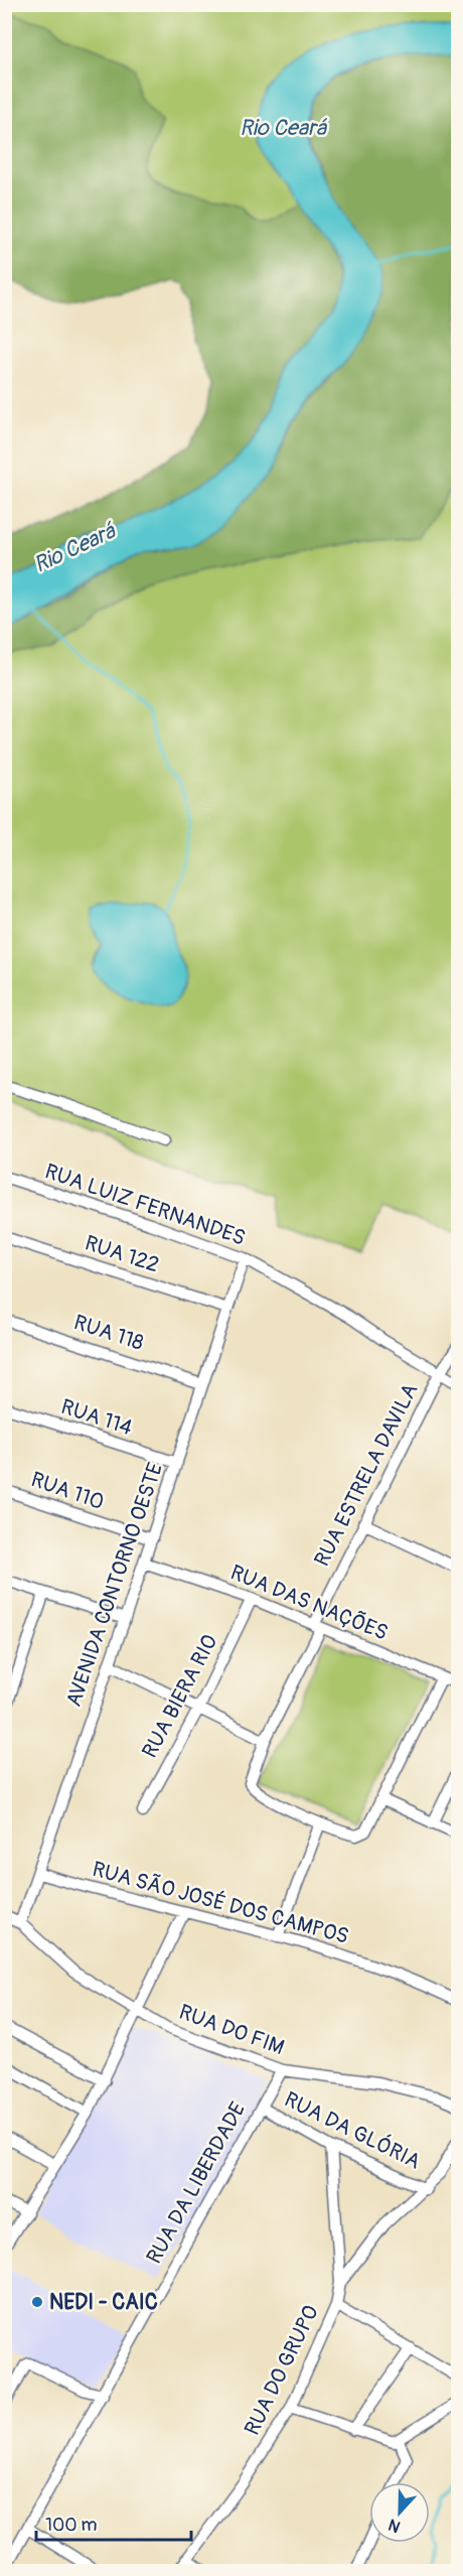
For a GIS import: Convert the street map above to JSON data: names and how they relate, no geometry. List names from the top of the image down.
{
  "streets": {
    "street": [
      "RUA LUIZ FERNANDES",
      "RUA 122",
      "RUA 118",
      "RUA 114",
      "RUA ESTRELA DAVILA",
      "RUA 110",
      "AVENIDA CONTORNO OESTE",
      "RUA DAS NAÇÕES",
      "RUA BIERA RIO",
      "RUA SÃO JOSÉ DOS CAMPOS",
      "RUA DO FIM",
      "RUA DA GLÓRIA",
      "RUA DA LIBERDADE",
      "RUA DO GRUPO"
    ]
  },
  "crossings": [
    ["RUA LUIZ FERNANDES", "RUA ESTRELA DAVILA"],
    ["RUA LUIZ FERNANDES", "AVENIDA CONTORNO OESTE"],
    ["RUA 122", "AVENIDA CONTORNO OESTE"],
    ["RUA 118", "AVENIDA CONTORNO OESTE"],
    ["RUA 114", "AVENIDA CONTORNO OESTE"],
    ["RUA ESTRELA DAVILA", "RUA DAS NAÇÕES"],
    ["RUA 110", "AVENIDA CONTORNO OESTE"],
    ["AVENIDA CONTORNO OESTE", "RUA DAS NAÇÕES"],
    ["AVENIDA CONTORNO OESTE", "RUA SÃO JOSÉ DOS CAMPOS"],
    ["AVENIDA CONTORNO OESTE", "RUA DO FIM"],
    ["RUA DAS NAÇÕES", "RUA BIERA RIO"],
    ["RUA DO FIM", "RUA DA LIBERDADE"],
    ["RUA DA GLÓRIA", "RUA DA LIBERDADE"]
  ],
  "water": ["Rio Ceará"],
  "places": ["NEDI - CAIC"],
  "scale_bar": "100 m",
  "north": "bottom"
}
